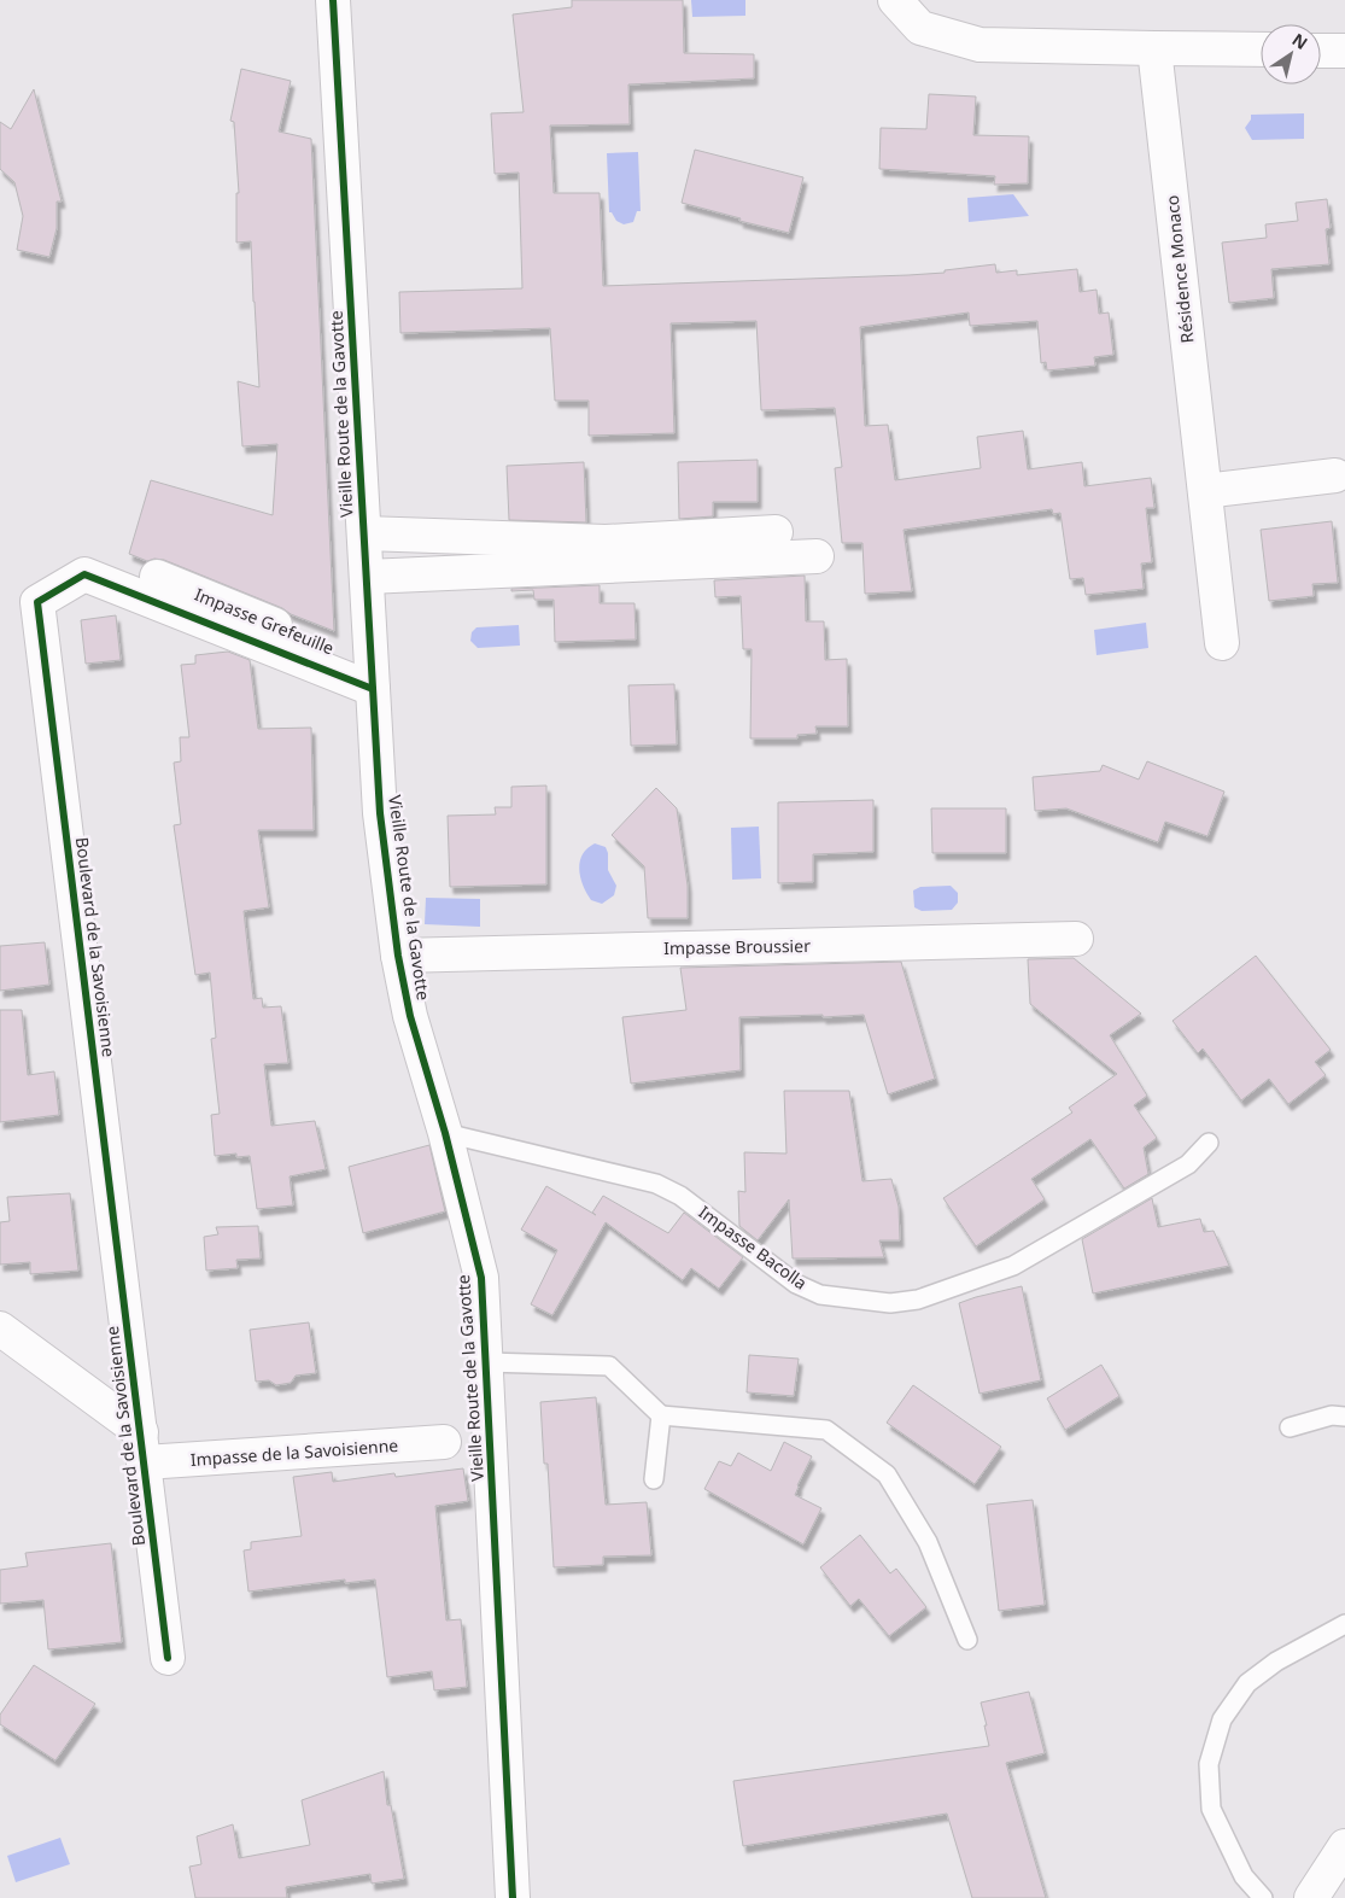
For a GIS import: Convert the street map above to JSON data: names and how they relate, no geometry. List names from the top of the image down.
{
  "streets": {
    "street": [
      "Résidence Monaco",
      "Vieille Route de la Gavotte",
      "Impasse Grefeuille",
      "Boulevard de la Savoisienne",
      "Impasse Broussier",
      "Impasse de la Savoisienne"
    ],
    "lane": ["Impasse Bacolla"]
  },
  "crossings": [
    ["Vieille Route de la Gavotte", "Impasse Grefeuille"],
    ["Vieille Route de la Gavotte", "Boulevard de la Savoisienne"],
    ["Vieille Route de la Gavotte", "Impasse Broussier"],
    ["Vieille Route de la Gavotte", "Impasse Bacolla"],
    ["Impasse Grefeuille", "Boulevard de la Savoisienne"],
    ["Boulevard de la Savoisienne", "Impasse de la Savoisienne"]
  ],
  "north": "top right"
}
